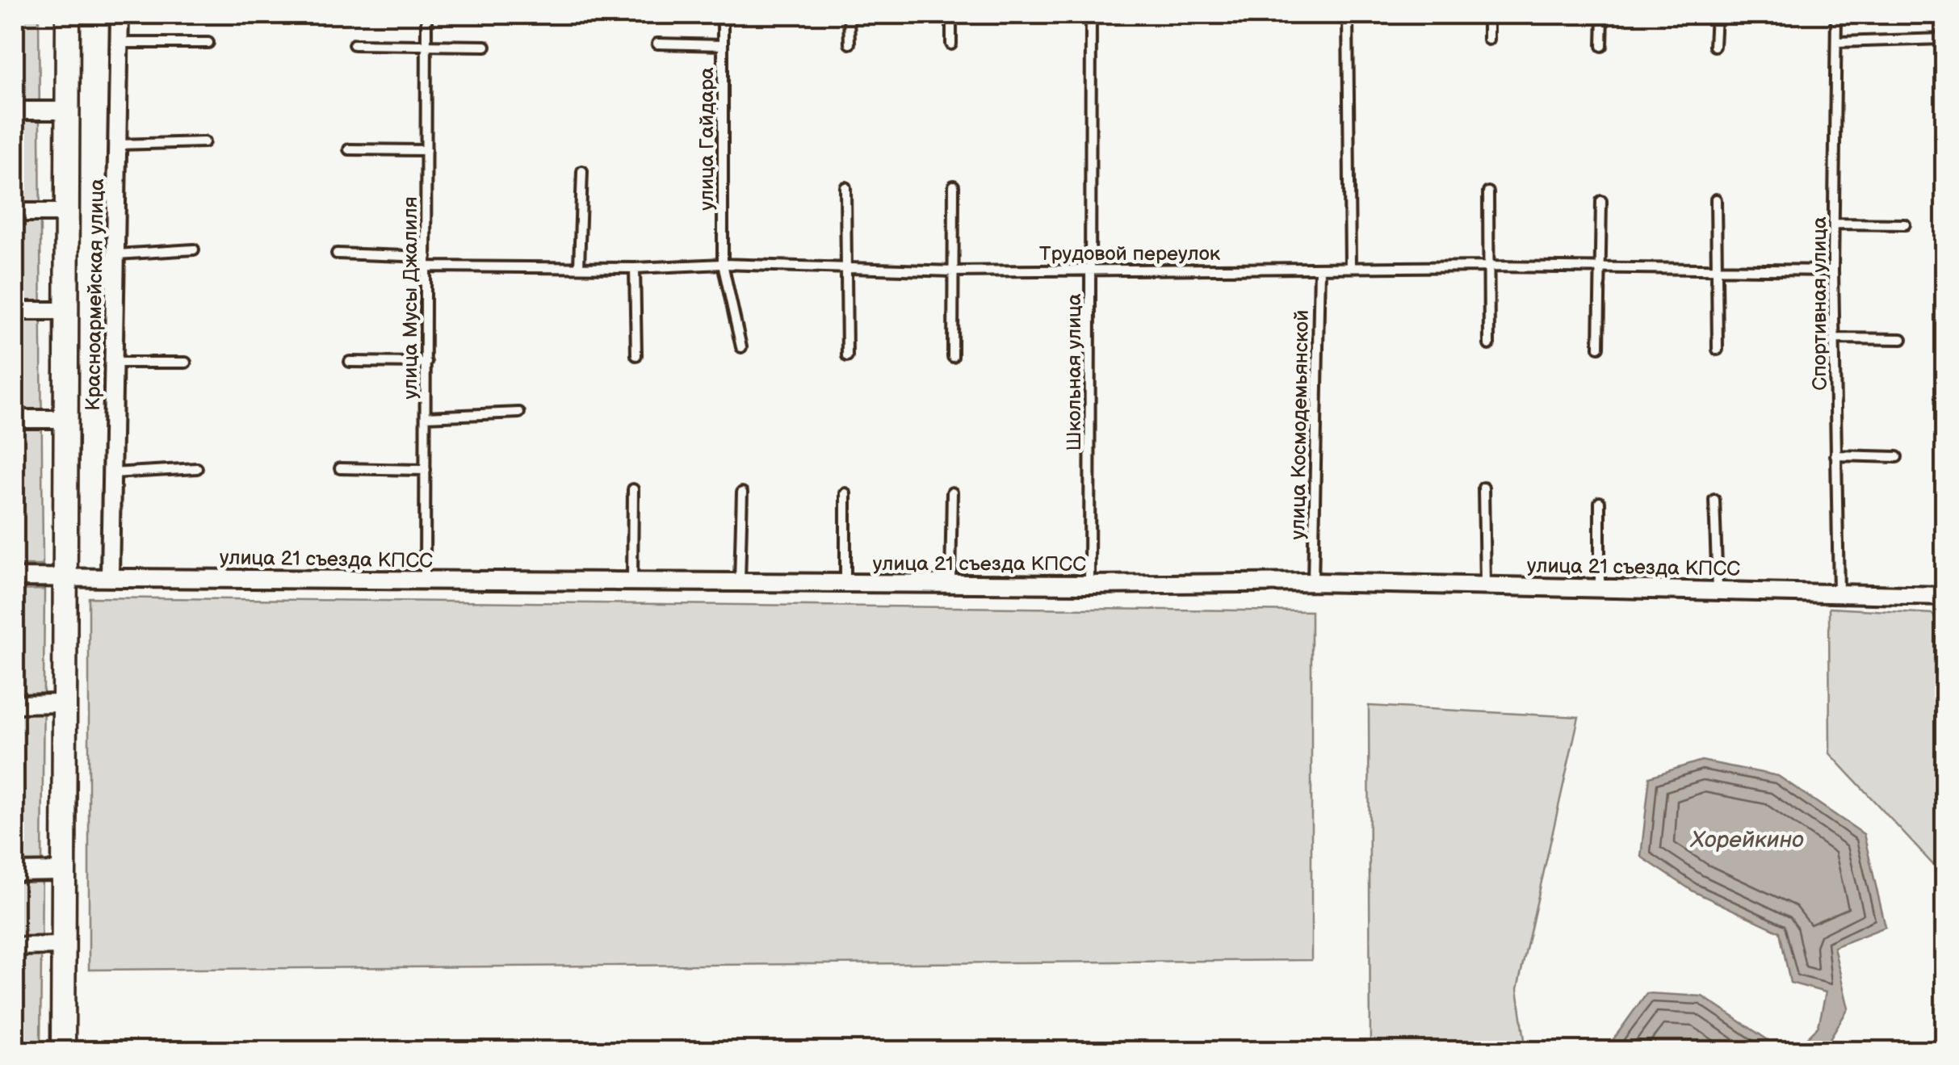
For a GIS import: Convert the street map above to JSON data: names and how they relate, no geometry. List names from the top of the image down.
{
  "streets": {
    "street": ["Красноармейская улица", "улица 21 съезда КПСС"],
    "lane": [
      "улица Гайдара",
      "Трудовой переулок",
      "улица Мусы Джалиля",
      "Спортивная улица",
      "Школьная улица",
      "улица Космодемьянской"
    ]
  },
  "crossings": [
    ["улица Гайдара", "Трудовой переулок"],
    ["Трудовой переулок", "улица Мусы Джалиля"],
    ["Трудовой переулок", "Спортивная улица"],
    ["Трудовой переулок", "Школьная улица"],
    ["Трудовой переулок", "улица Космодемьянской"],
    ["Красноармейская улица", "улица 21 съезда КПСС"],
    ["улица Мусы Джалиля", "улица 21 съезда КПСС"],
    ["Спортивная улица", "улица 21 съезда КПСС"],
    ["Школьная улица", "улица 21 съезда КПСС"],
    ["улица Космодемьянской", "улица 21 съезда КПСС"]
  ],
  "water": ["Хорейкино"]
}
